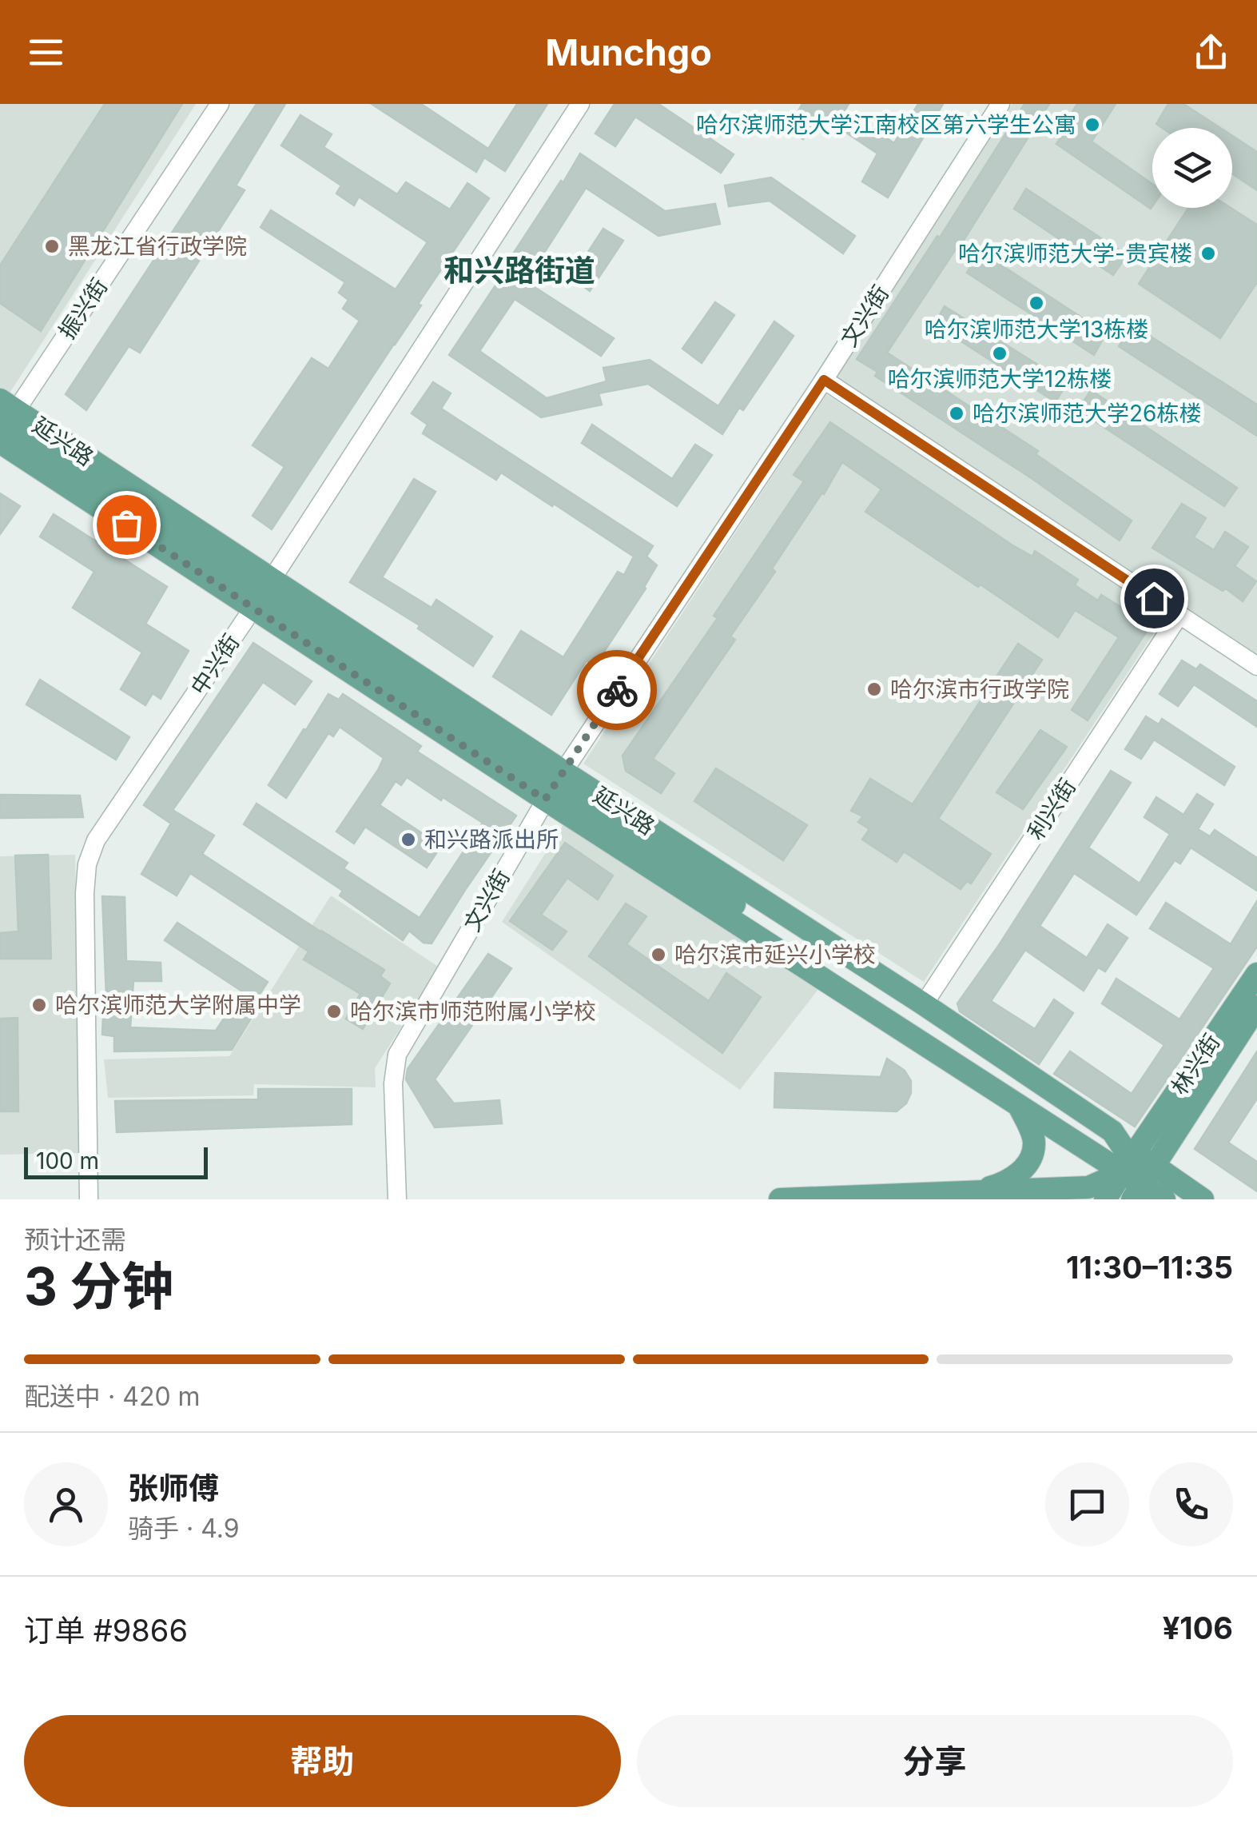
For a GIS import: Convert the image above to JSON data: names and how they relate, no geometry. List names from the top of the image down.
{
  "streets": {
    "main road": ["延兴路", "林兴街"],
    "street": [
      "振兴街",
      "文兴街",
      "中兴街",
      "利兴街"
    ]
  },
  "crossings": [
    ["振兴街", "延兴路"],
    ["文兴街", "延兴路"],
    ["延兴路", "中兴街"],
    ["延兴路", "利兴街"],
    ["延兴路", "林兴街"]
  ],
  "districts": ["和兴路街道"],
  "places": [
    "哈尔滨师范大学江南校区第六学生公寓",
    "黑龙江省行政学院",
    "哈尔滨师范大学-贵宾楼",
    "哈尔滨师范大学13栋楼",
    "哈尔滨师范大学12栋楼",
    "哈尔滨师范大学26栋楼",
    "哈尔滨市行政学院",
    "和兴路派出所",
    "哈尔滨市延兴小学校",
    "哈尔滨师范大学附属中学",
    "哈尔滨市师范附属小学校"
  ],
  "scale_bar": "100 m",
  "page": {
    "header": "Munchgo",
    "scale": "100 m",
    "heading": ["3 分钟", "预计还需", "11:30–11:35"],
    "panel": [
      "张师傅",
      "骑手 · 4.9",
      "订单 #9866",
      "¥106"
    ],
    "bar": "配送中 · 420 m",
    "buttons": ["帮助", "分享"]
  }
}
